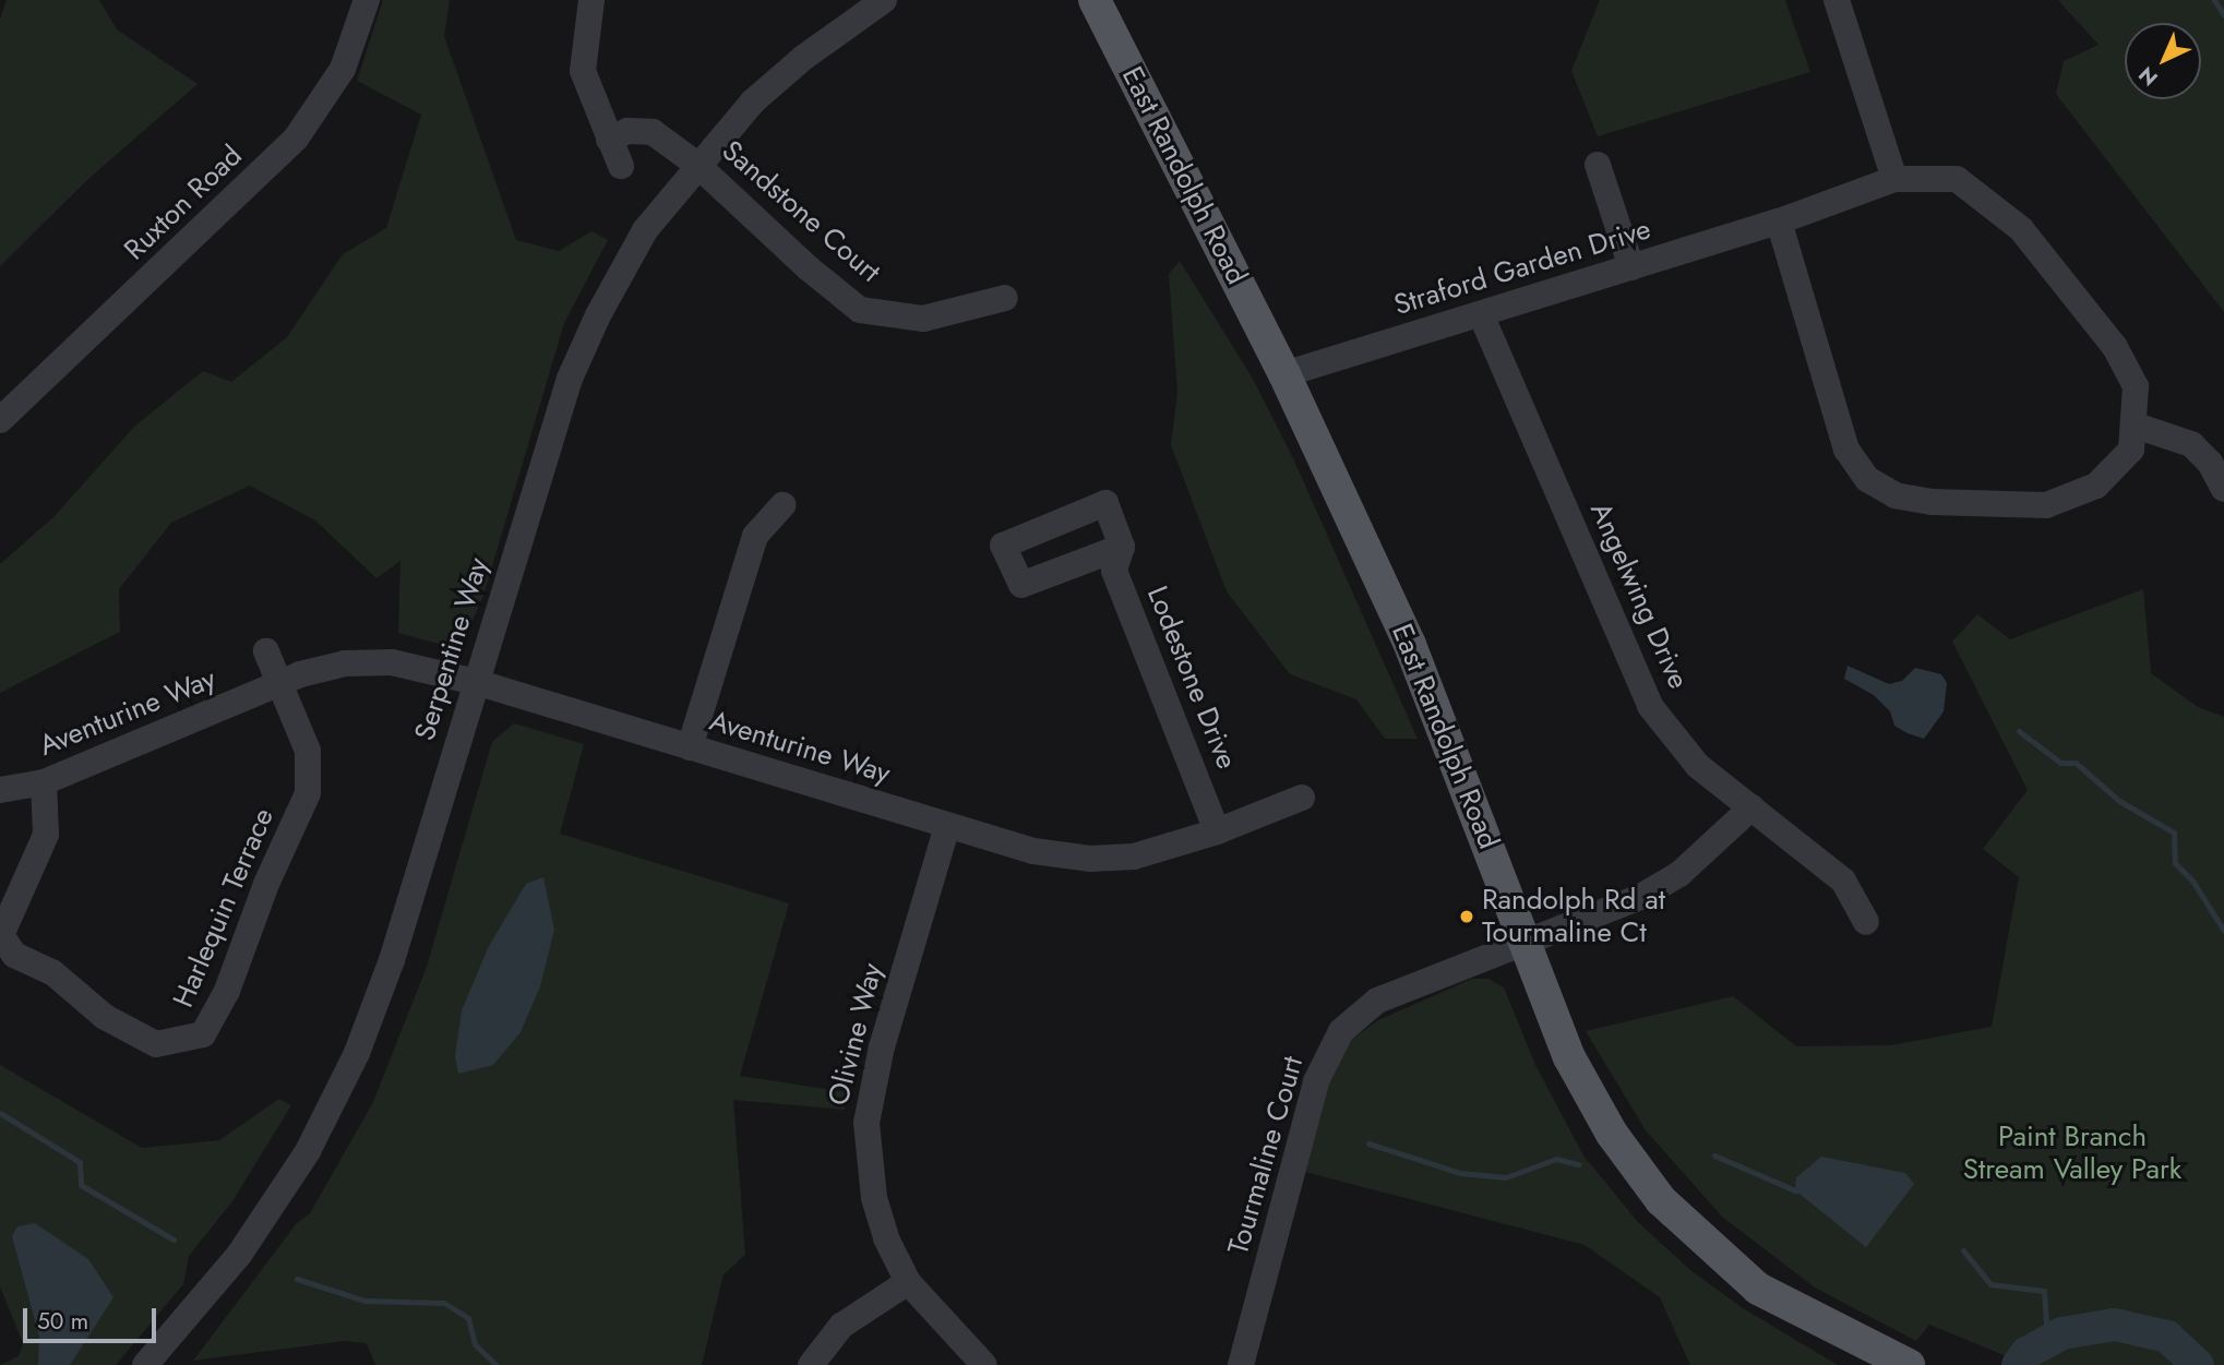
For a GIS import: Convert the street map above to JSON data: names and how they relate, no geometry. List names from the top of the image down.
{
  "streets": {
    "main road": ["East Randolph Road"],
    "street": [
      "Ruxton Road",
      "Sandstone Court",
      "Straford Garden Drive",
      "Angelwing Drive",
      "Serpentine Way",
      "Lodestone Drive",
      "Aventurine Way",
      "Harlequin Terrace",
      "Olivine Way",
      "Tourmaline Court"
    ]
  },
  "crossings": [
    ["East Randolph Road", "Straford Garden Drive"],
    ["East Randolph Road", "Tourmaline Court"],
    ["Sandstone Court", "Serpentine Way"],
    ["Straford Garden Drive", "Angelwing Drive"],
    ["Angelwing Drive", "Tourmaline Court"],
    ["Serpentine Way", "Aventurine Way"],
    ["Lodestone Drive", "Aventurine Way"],
    ["Aventurine Way", "Harlequin Terrace"],
    ["Aventurine Way", "Olivine Way"]
  ],
  "parks": ["Paint Branch Stream Valley Park"],
  "places": ["Randolph Rd at Tourmaline Ct"],
  "scale_bar": "50 m",
  "north": "bottom left"
}
